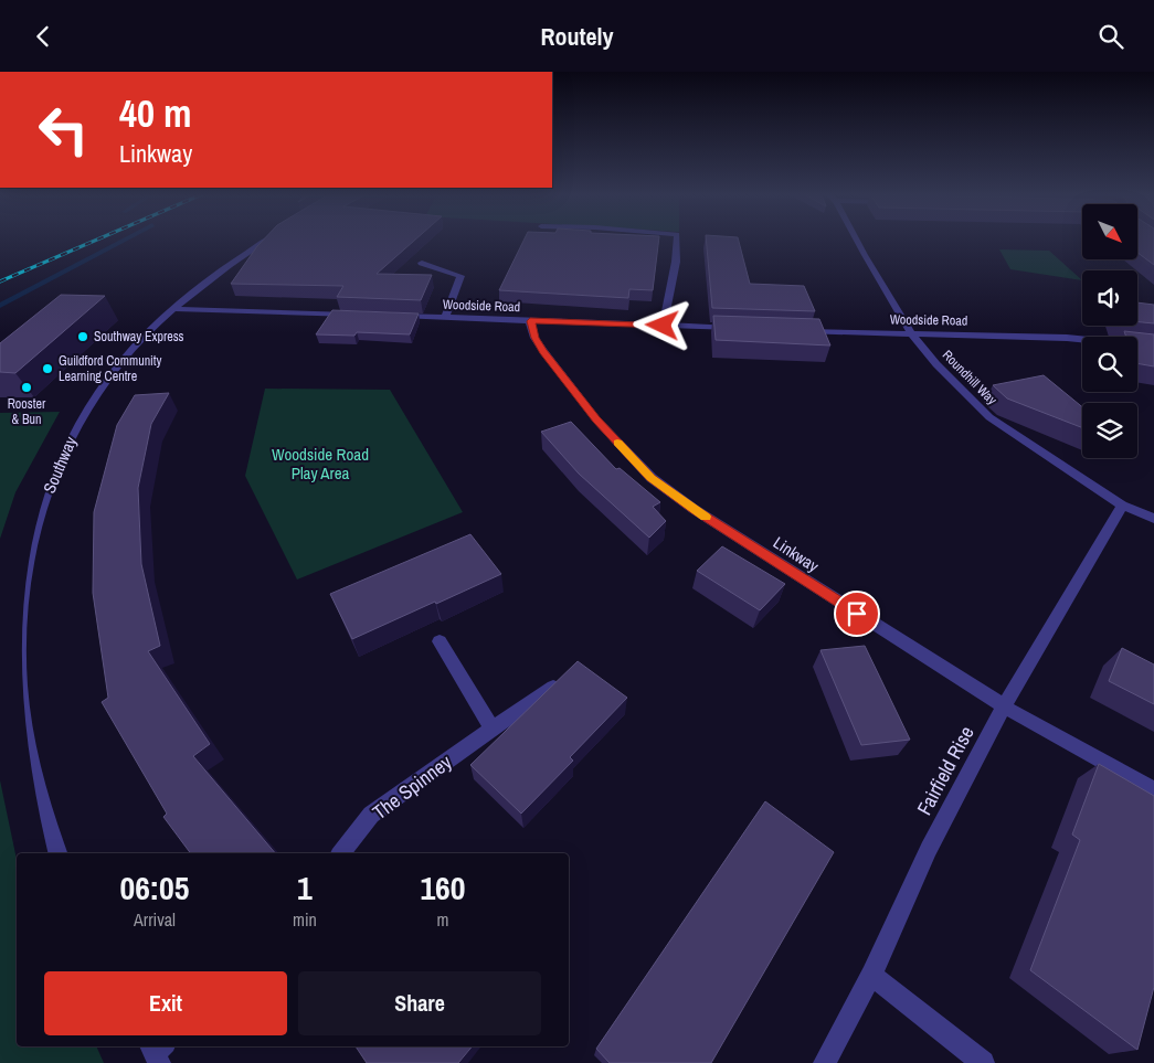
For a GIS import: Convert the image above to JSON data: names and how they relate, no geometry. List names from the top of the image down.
{
  "streets": {
    "street": [
      "Woodside Road",
      "Roundhill Way",
      "Southway",
      "Linkway",
      "Fairfield Rise",
      "The Spinney"
    ]
  },
  "crossings": [
    ["Woodside Road", "Roundhill Way"],
    ["Woodside Road", "Linkway"],
    ["Roundhill Way", "Fairfield Rise"],
    ["Linkway", "Fairfield Rise"]
  ],
  "parks": ["Woodside Road Play Area"],
  "places": ["Southway Express", "Guildford Community Learning Centre", "Rooster & Bun"],
  "north": "bottom right",
  "page": {
    "header": "Routely",
    "turn": ["40 m", "Linkway"],
    "eta": [
      "06:05",
      "Arrival",
      "1",
      "min",
      "160",
      "m"
    ],
    "buttons": ["Exit", "Share"]
  }
}
